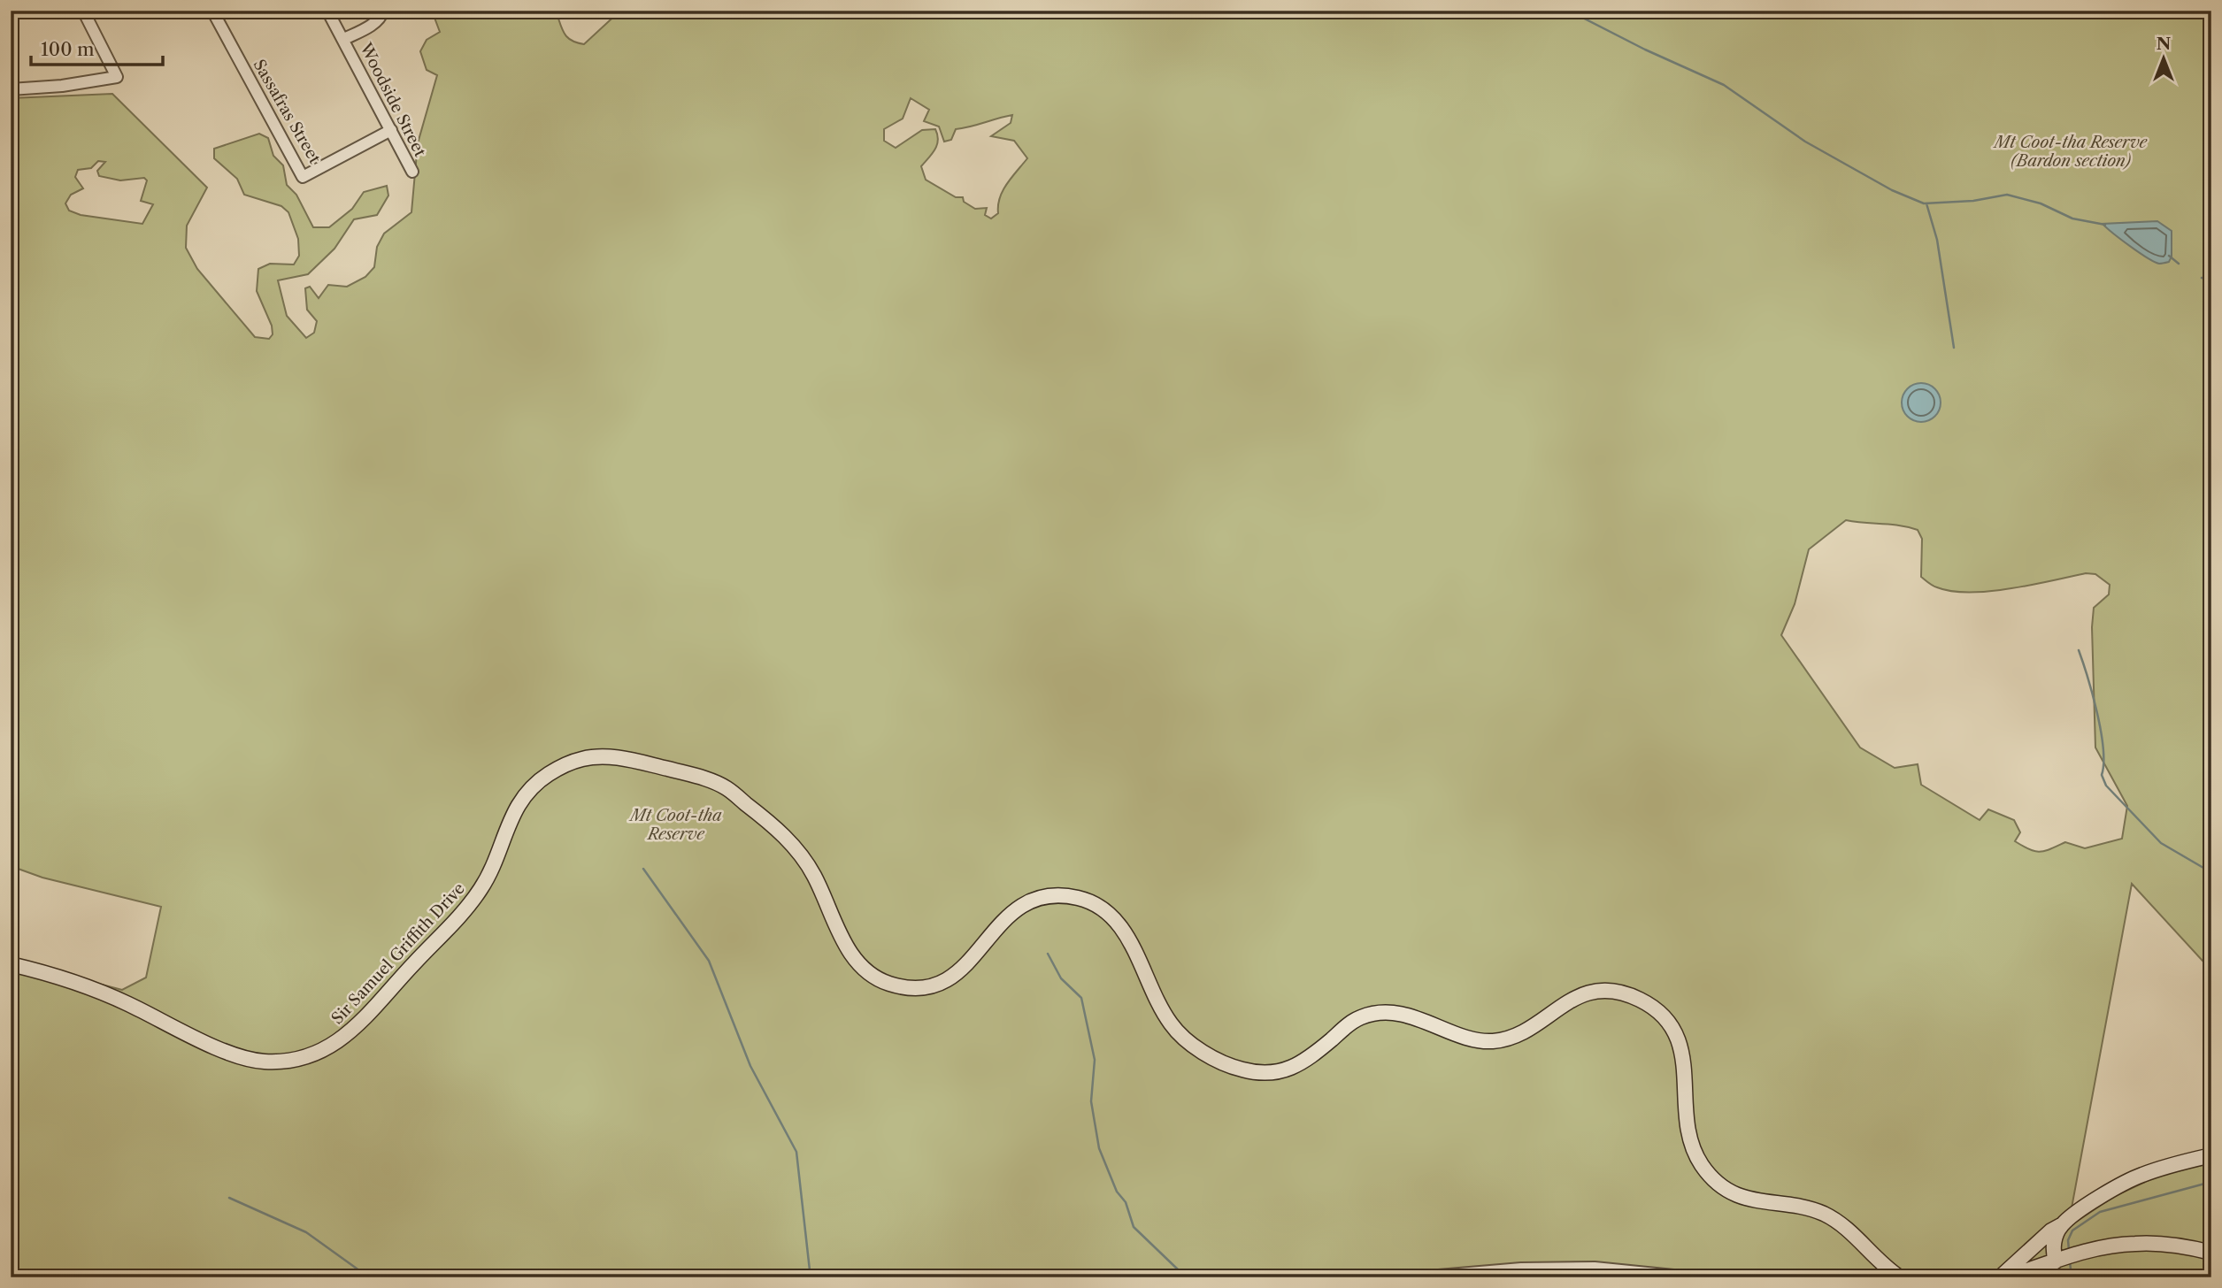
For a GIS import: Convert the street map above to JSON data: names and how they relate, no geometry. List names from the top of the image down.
{
  "streets": {
    "main road": ["Sir Samuel Griffith Drive"],
    "street": ["Woodside Street", "Sassafras Street"]
  },
  "crossings": [
    ["Woodside Street", "Sassafras Street"]
  ],
  "parks": ["Mt Coot-tha Reserve (Bardon section)", "Mt Coot-tha Reserve"],
  "scale_bar": "100 m",
  "north": "top"
}
